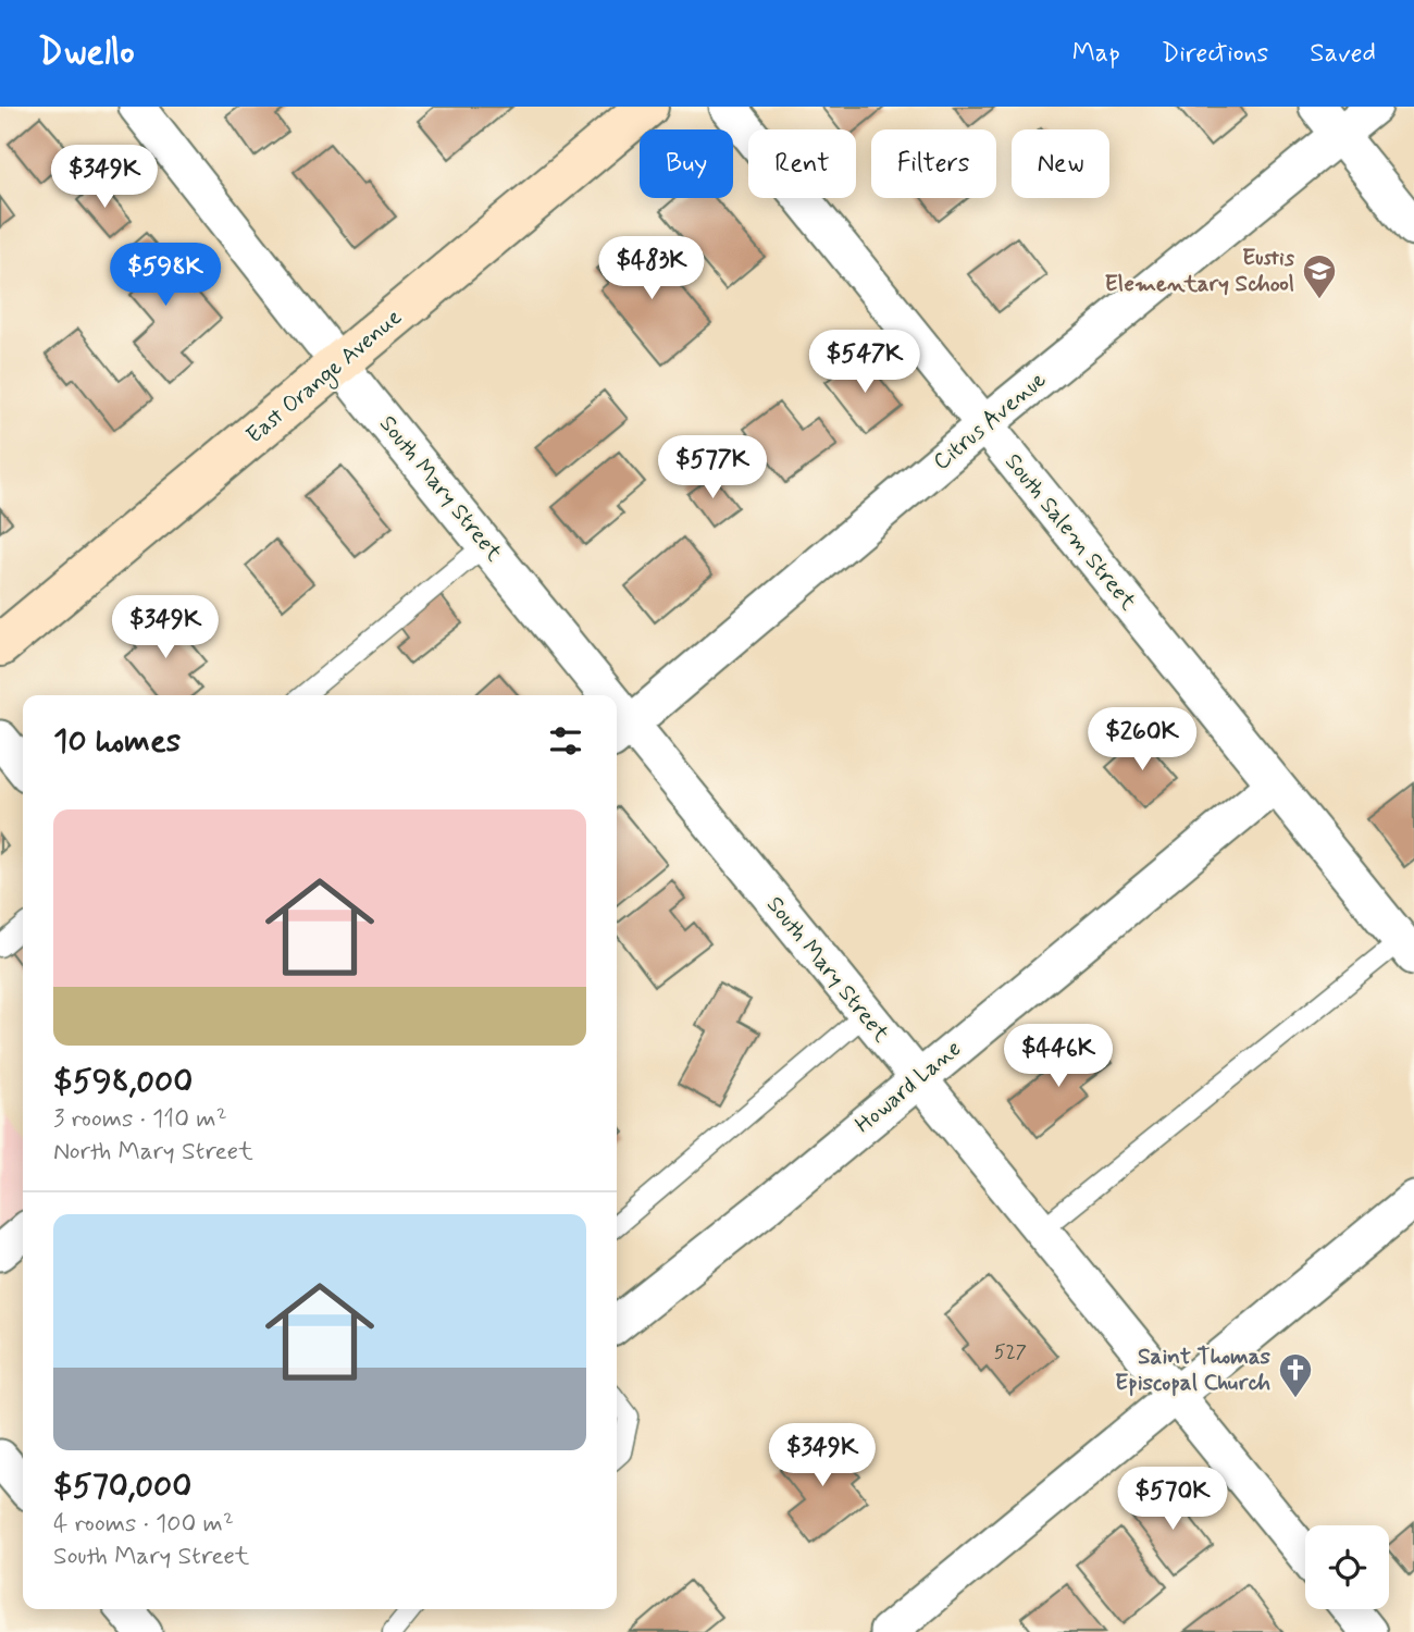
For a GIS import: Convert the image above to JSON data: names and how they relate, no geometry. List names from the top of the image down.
{
  "streets": {
    "main road": ["East Orange Avenue"],
    "street": [
      "Citrus Avenue",
      "South Mary Street",
      "South Salem Street",
      "Howard Lane"
    ]
  },
  "crossings": [
    ["East Orange Avenue", "South Mary Street"],
    ["Citrus Avenue", "South Mary Street"],
    ["Citrus Avenue", "South Salem Street"],
    ["South Mary Street", "Howard Lane"],
    ["South Salem Street", "Howard Lane"]
  ],
  "places": {
    "school or university": ["Eustis Elementary School"],
    "church": ["Saint Thomas Episcopal Church"]
  },
  "house_numbers": ["527"],
  "page": {
    "header": "Dwello",
    "nav": ["Map", "Directions", "Saved"],
    "chip": [
      "Buy",
      "Rent",
      "Filters",
      "New"
    ],
    "price": [
      "$349K",
      "$483K",
      "$598K",
      "$547K",
      "$577K",
      "$349K",
      "$260K",
      "$446K",
      "$349K",
      "$570K"
    ],
    "heading": "10 homes",
    "list": [
      {
        "name": "$598,000",
        "note": "3 rooms · 110 m² · North Mary Street"
      },
      {
        "name": "$570,000",
        "note": "4 rooms · 100 m² · South Mary Street"
      }
    ]
  }
}
